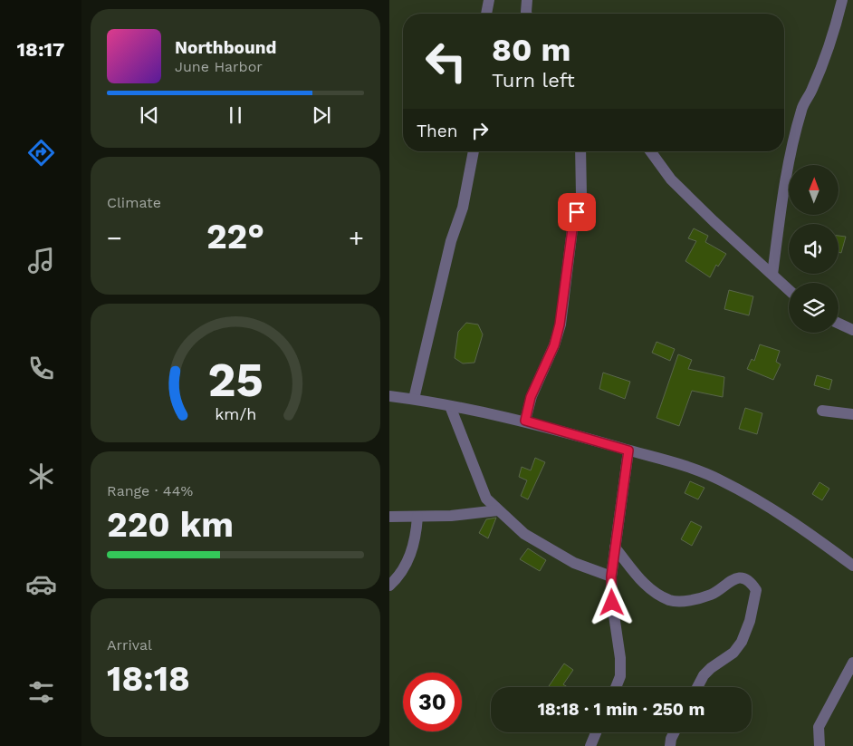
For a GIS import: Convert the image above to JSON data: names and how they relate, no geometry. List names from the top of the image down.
{
  "north": "top",
  "page": {
    "tabs": "18:17",
    "turn": ["80 m", "Turn left"],
    "song": ["Northbound", "June Harbor"],
    "then": "Then",
    "tile": [
      "Climate",
      ["Range · 44%", "220 km"],
      ["Arrival", "18:18"]
    ],
    "heat": ["−", "22°", "+"],
    "limit": "30",
    "trip": "18:18 · 1 min · 250 m",
    "gauge": ["25", "km/h"]
  }
}
